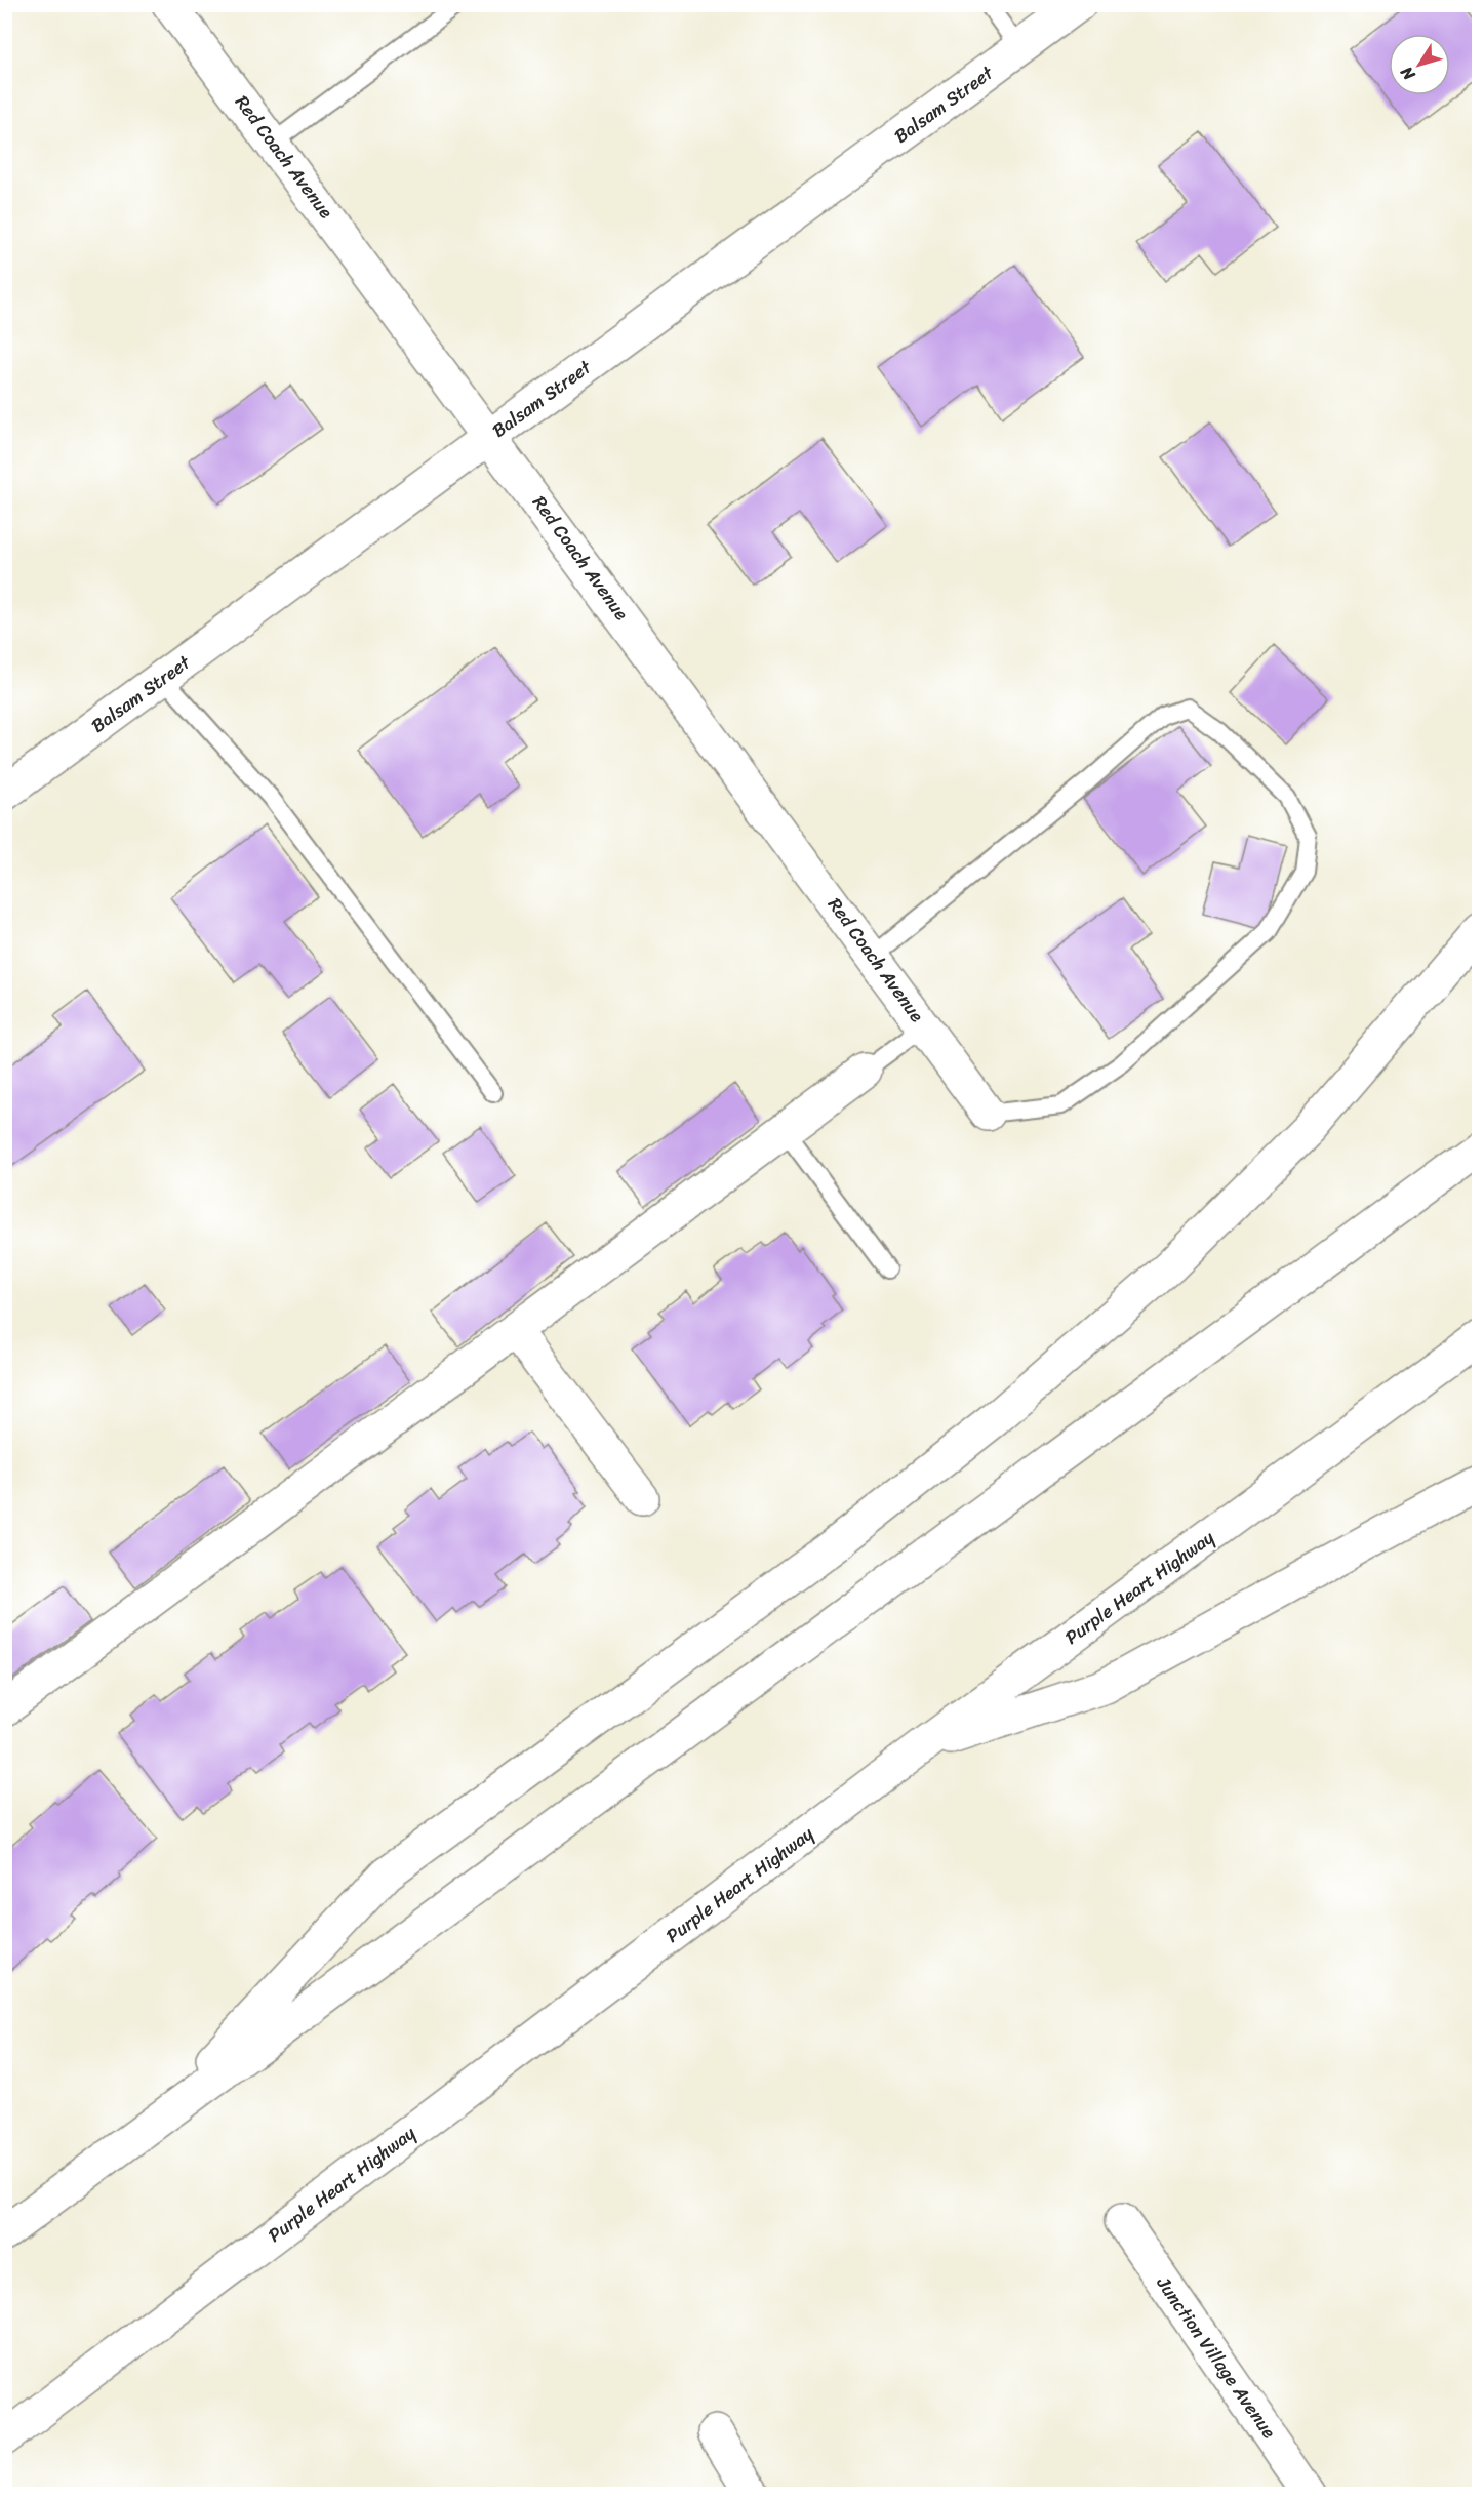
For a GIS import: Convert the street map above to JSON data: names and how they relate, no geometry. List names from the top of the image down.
{
  "streets": {
    "main road": [
      "Balsam Street",
      "Red Coach Avenue",
      "Purple Heart Highway",
      "Junction Village Avenue"
    ]
  },
  "crossings": [
    ["Balsam Street", "Red Coach Avenue"]
  ],
  "north": "bottom left"
}
